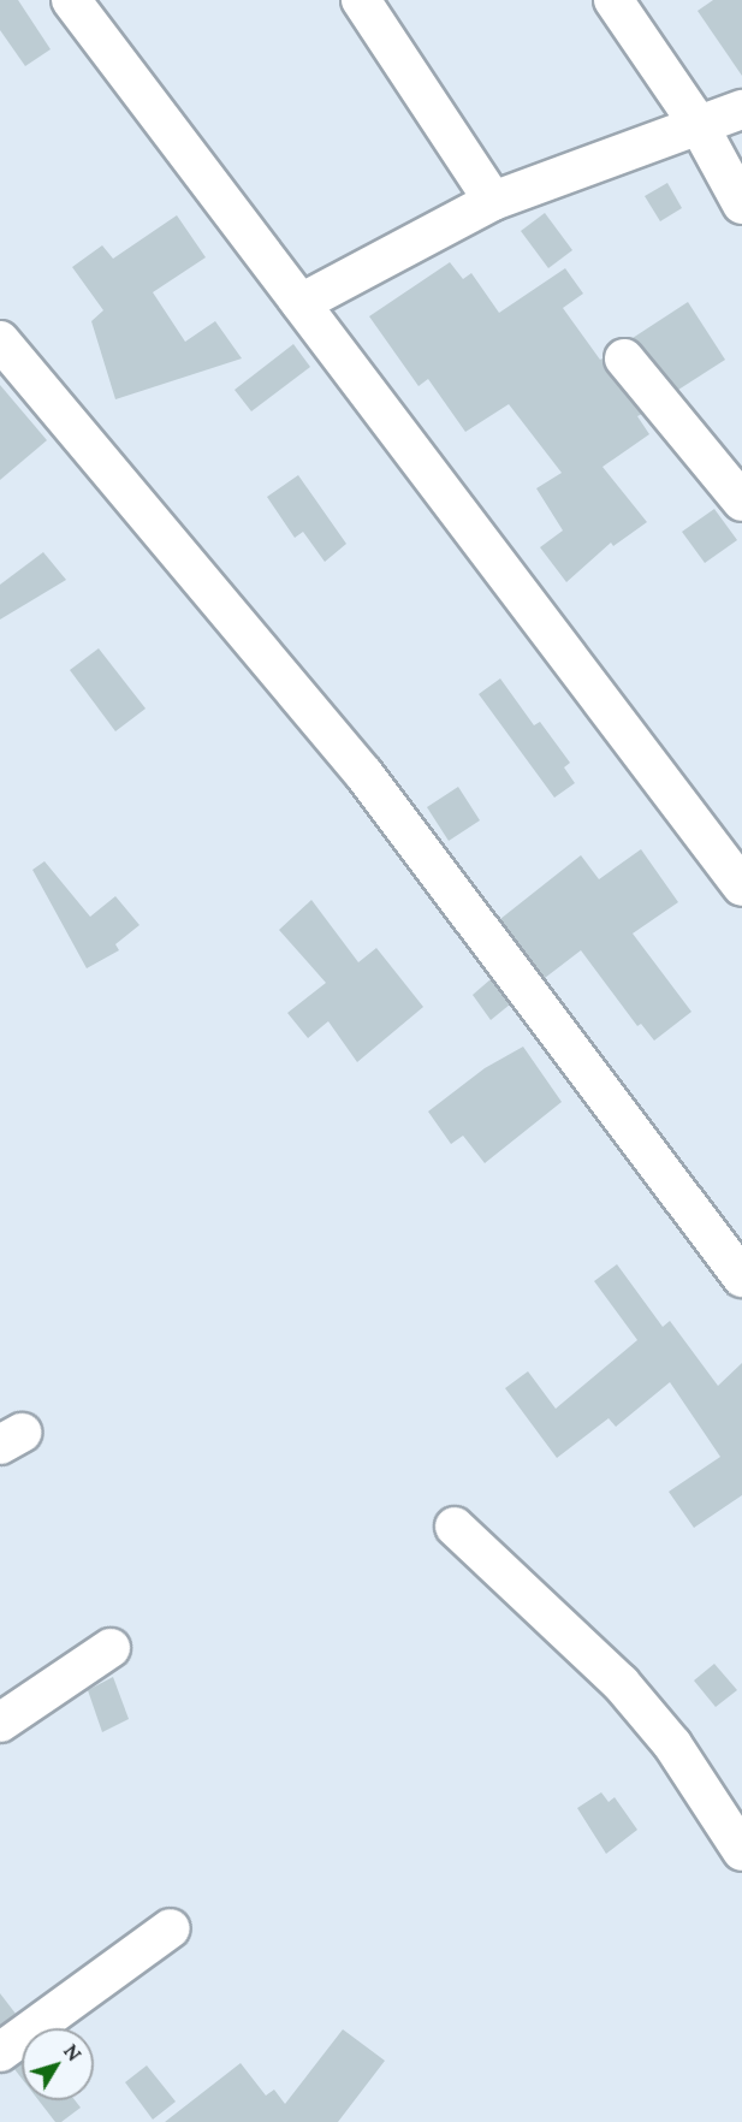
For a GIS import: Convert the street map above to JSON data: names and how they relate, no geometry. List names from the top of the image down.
{
  "north": "top right"
}
